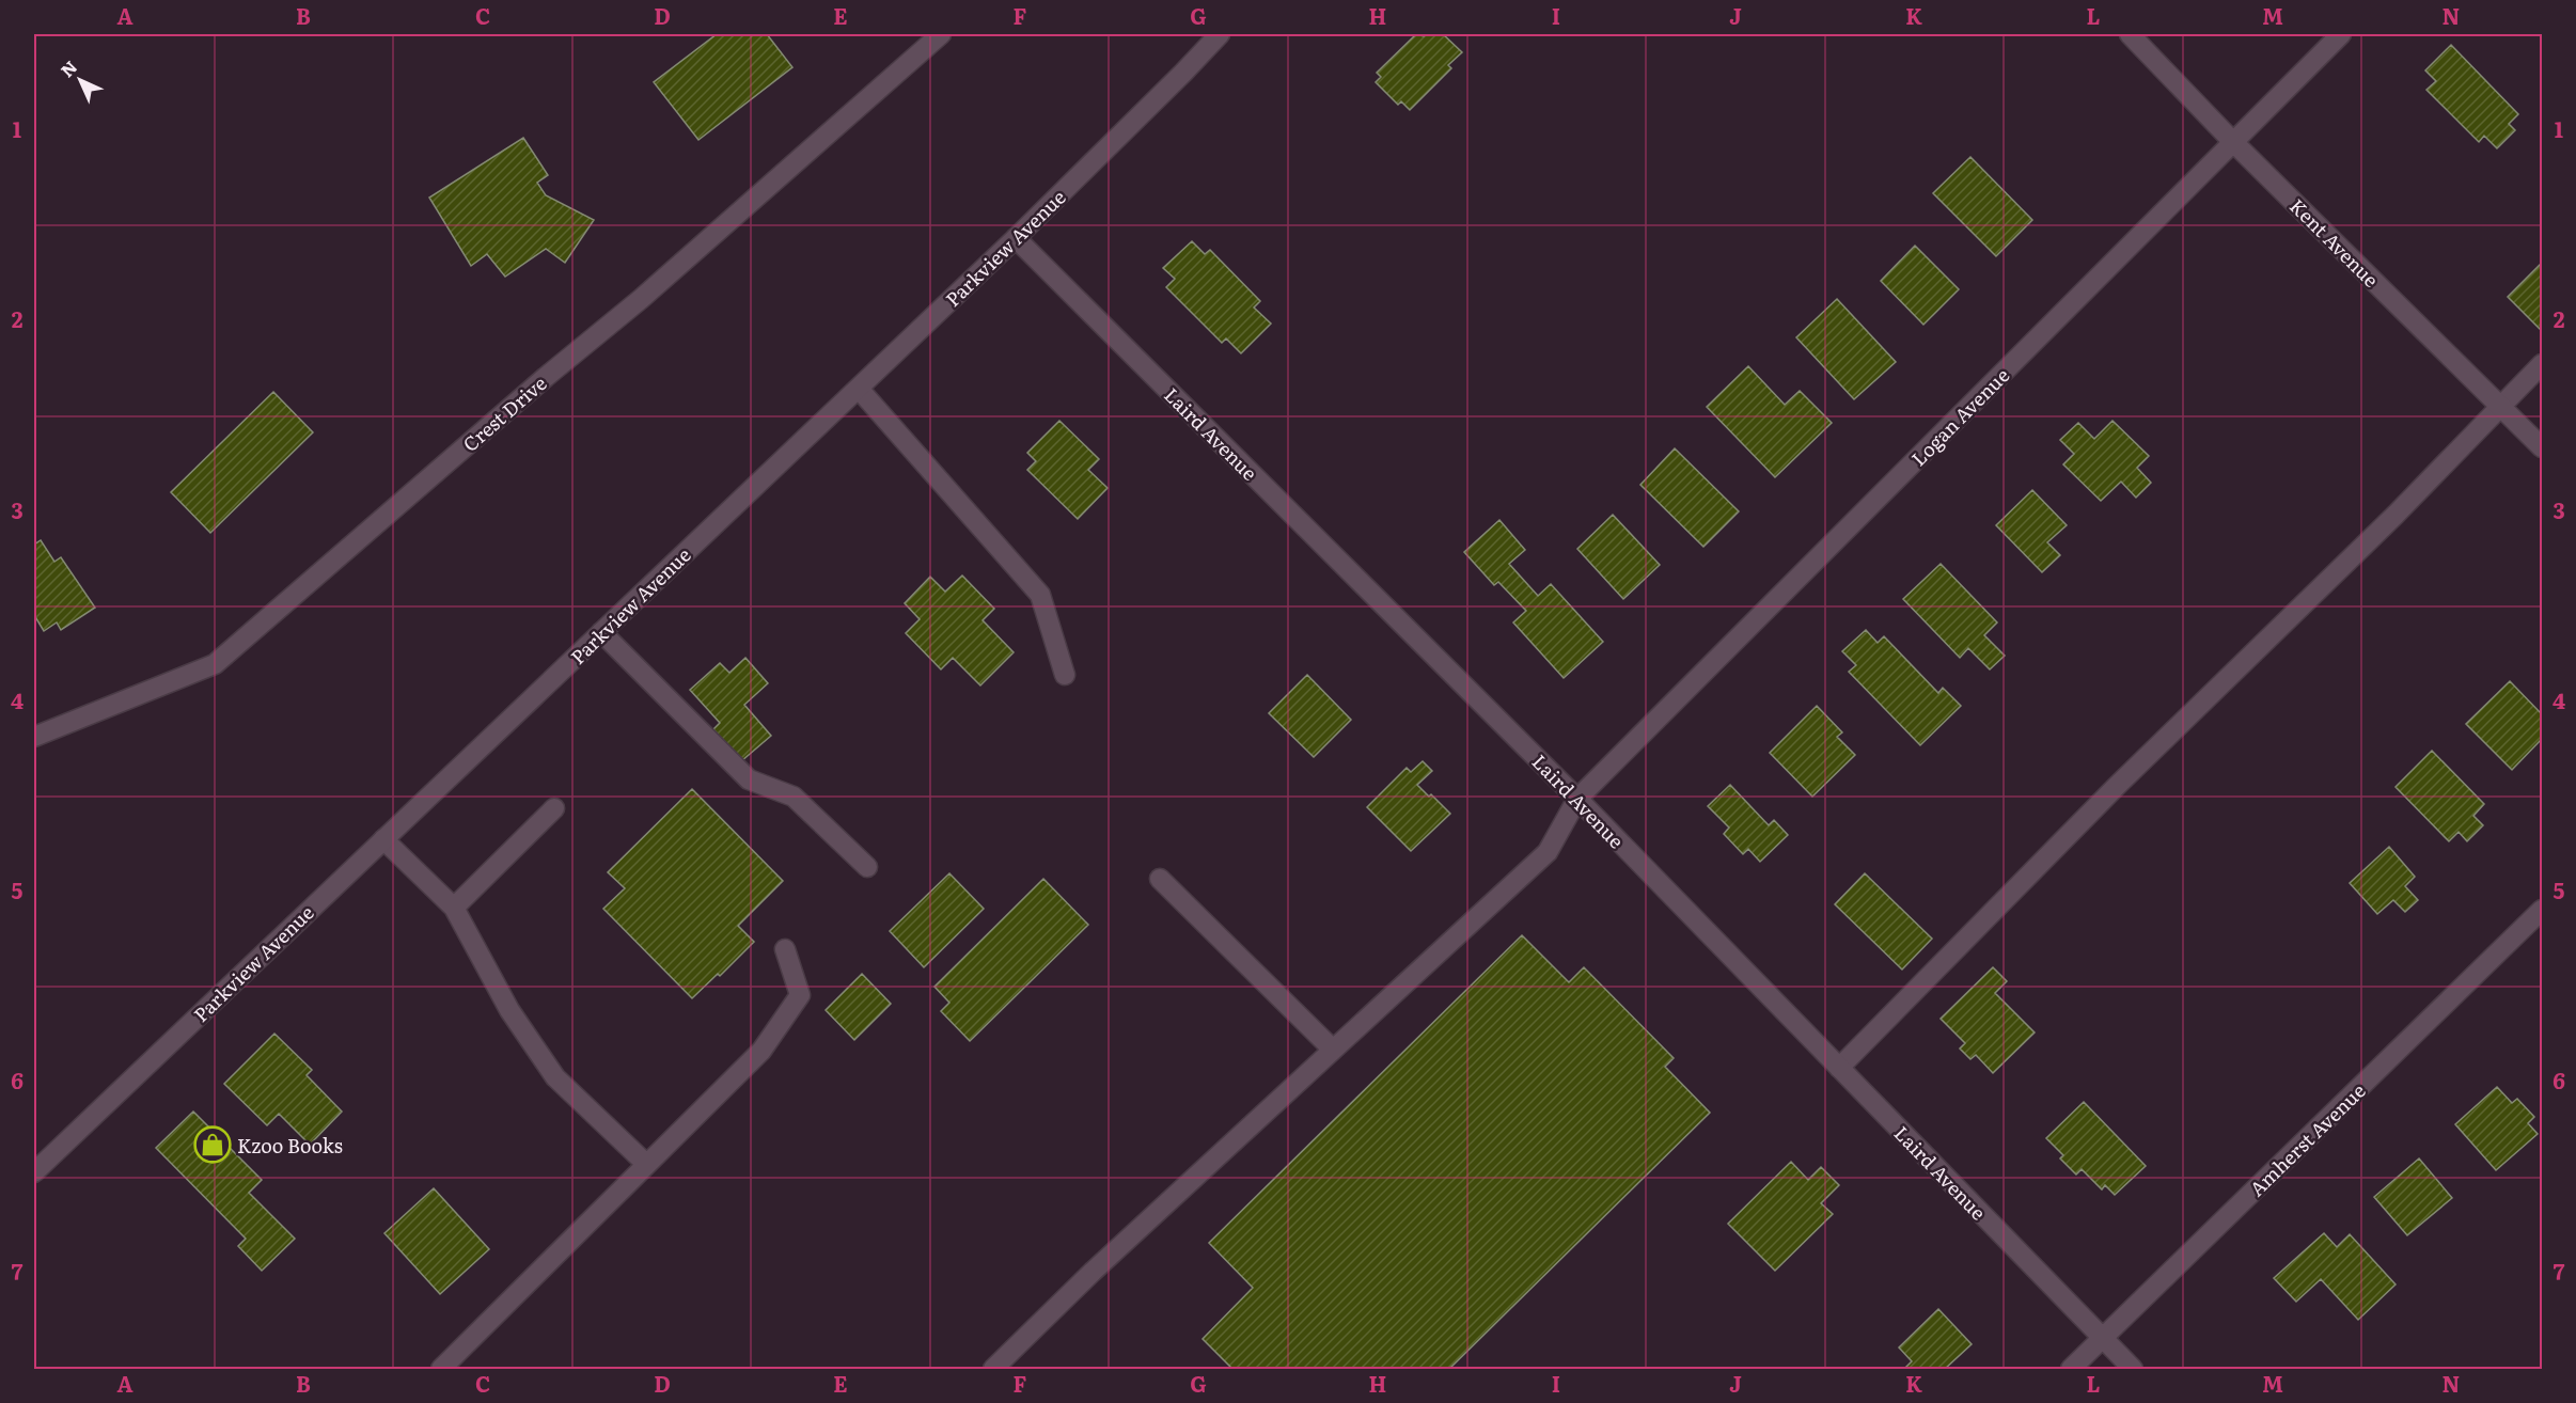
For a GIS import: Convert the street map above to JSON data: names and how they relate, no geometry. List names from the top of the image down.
{
  "streets": {
    "street": [
      "Kent Avenue",
      "Parkview Avenue",
      "Crest Drive",
      "Logan Avenue",
      "Laird Avenue",
      "Amherst Avenue"
    ]
  },
  "crossings": [
    ["Kent Avenue", "Logan Avenue"],
    ["Parkview Avenue", "Laird Avenue"],
    ["Logan Avenue", "Laird Avenue"],
    ["Laird Avenue", "Amherst Avenue"]
  ],
  "places": {
    "shop": ["Kzoo Books"]
  },
  "north": "top left",
  "grid": {
    "columns": [
      "A",
      "B",
      "C",
      "D",
      "E",
      "F",
      "G",
      "H",
      "I",
      "J",
      "K",
      "L",
      "M",
      "N"
    ],
    "rows": [
      "1",
      "2",
      "3",
      "4",
      "5",
      "6",
      "7"
    ]
  }
}
